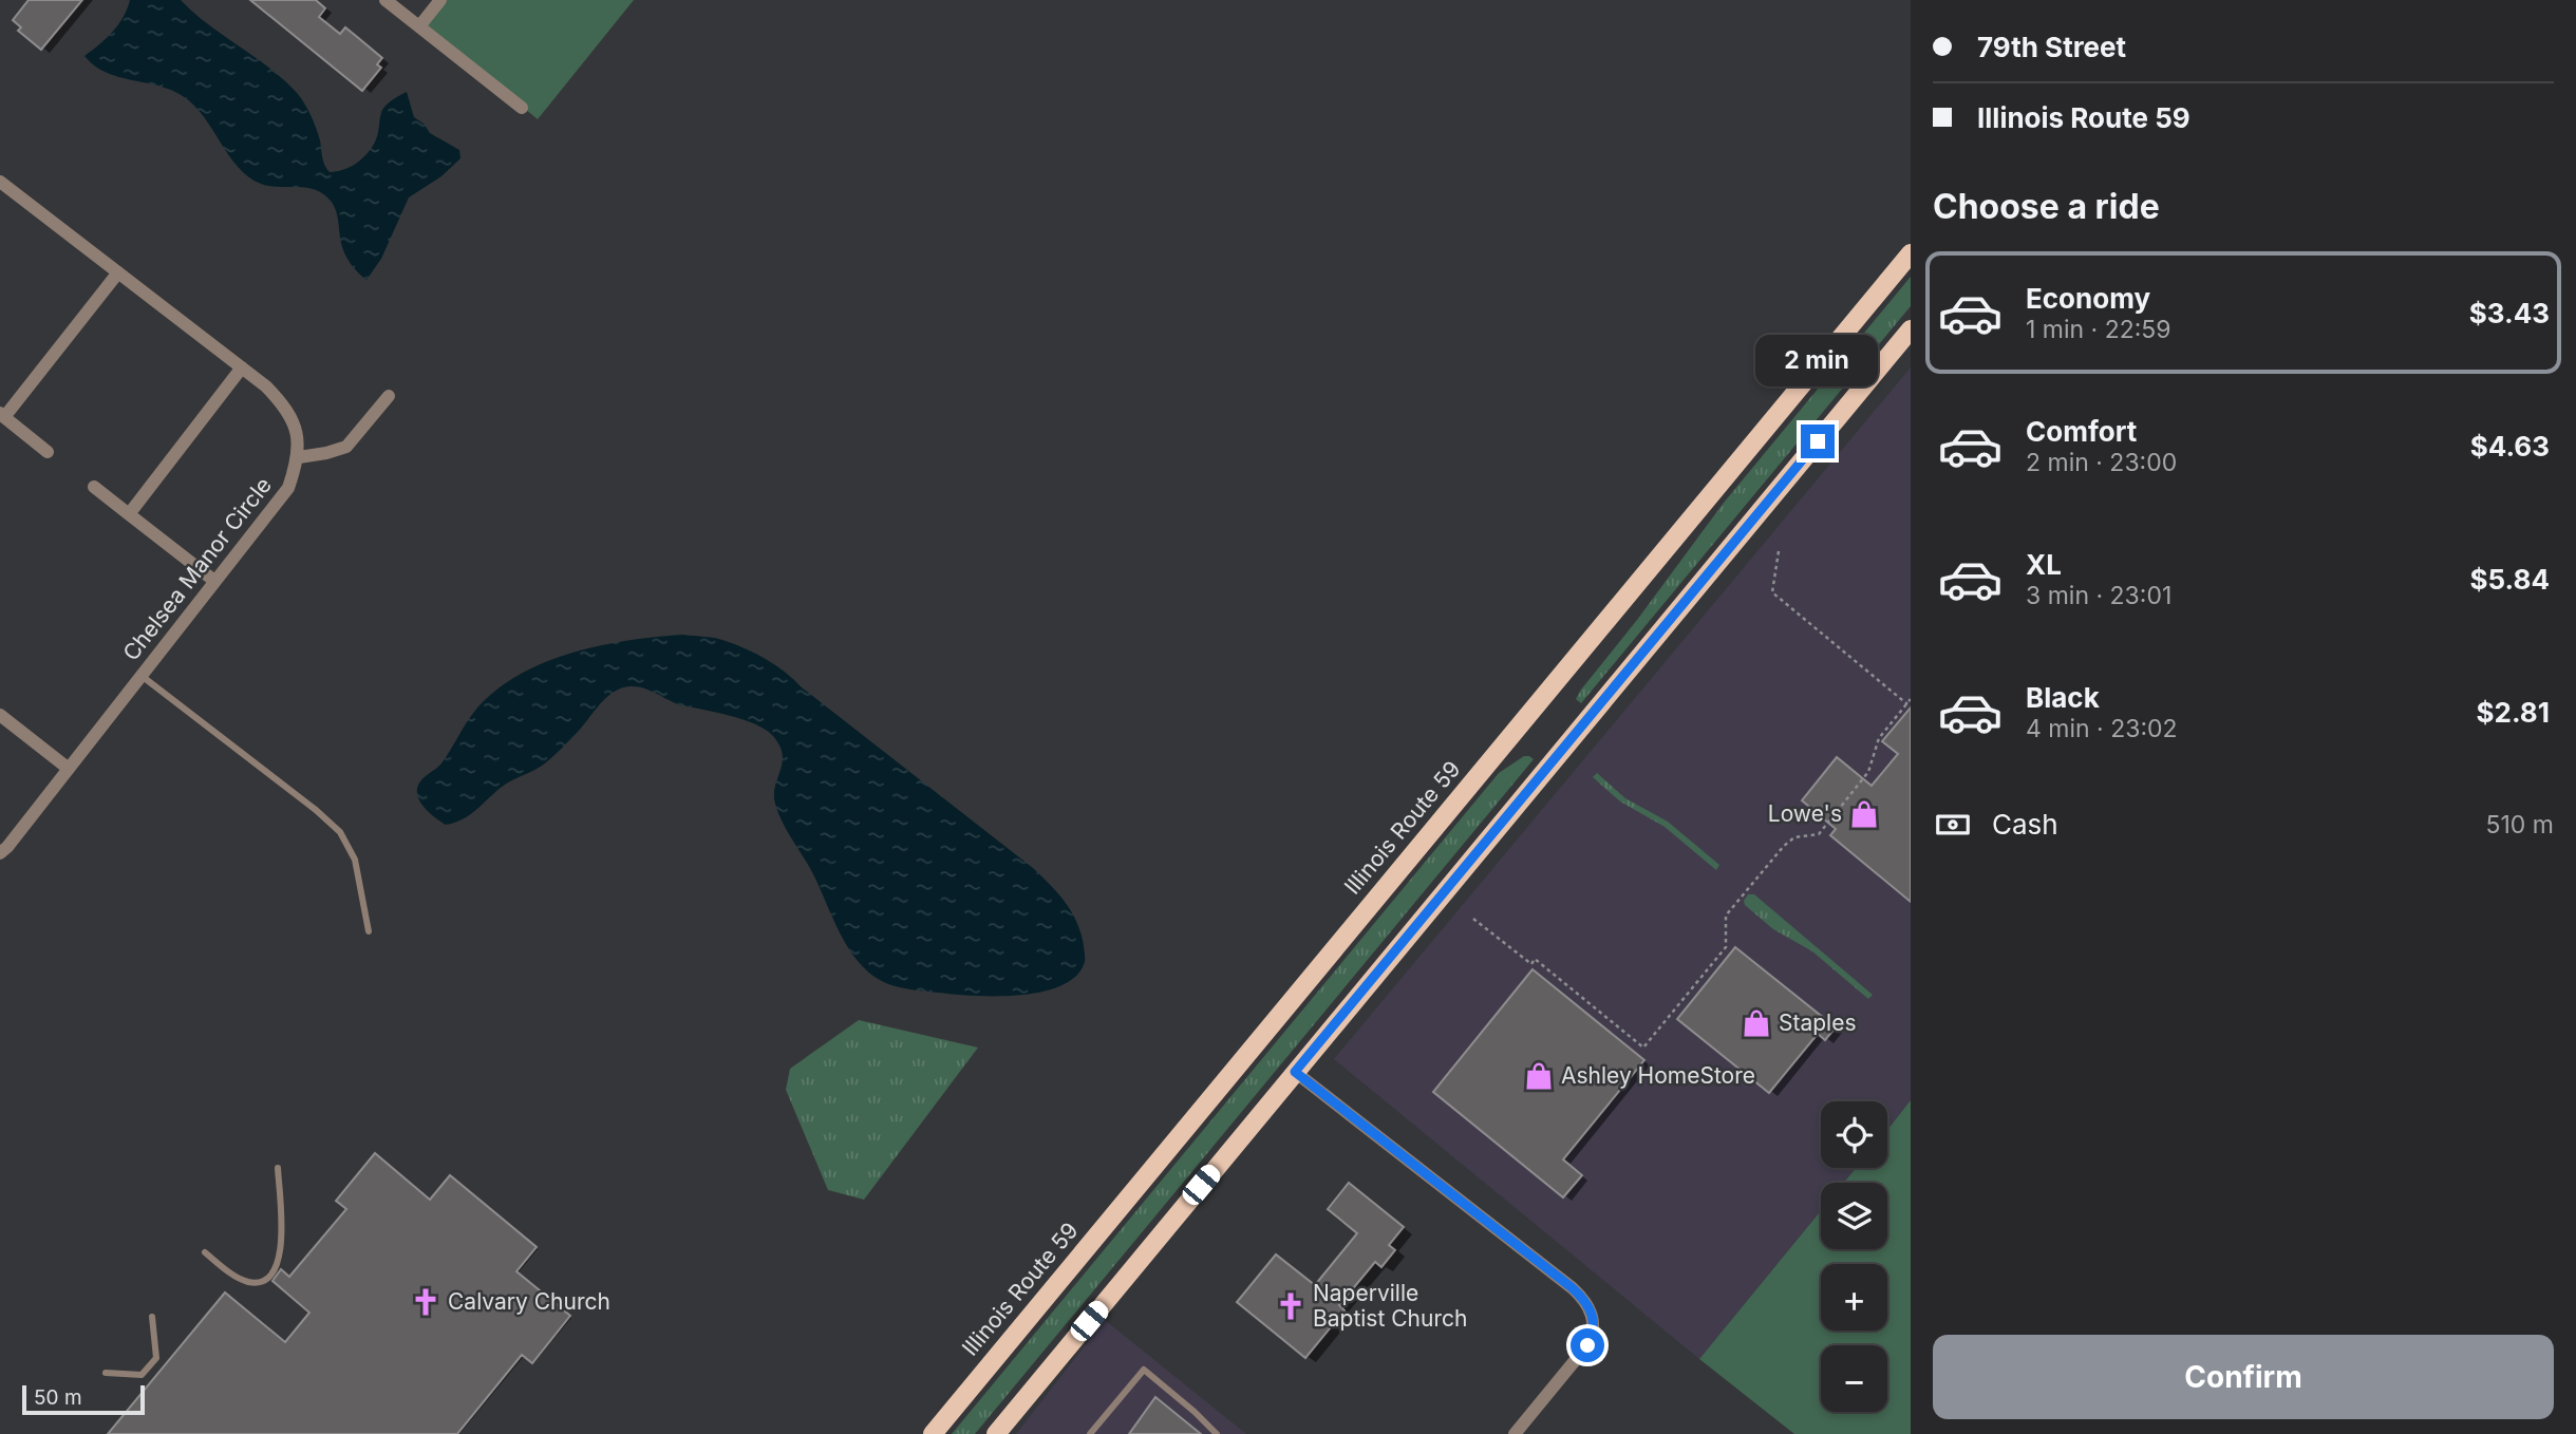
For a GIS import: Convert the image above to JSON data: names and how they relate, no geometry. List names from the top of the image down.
{
  "streets": {
    "main road": ["Illinois Route 59"],
    "street": ["Chelsea Manor Circle"]
  },
  "places": {
    "shop": ["Lowe's", "Staples", "Ashley HomeStore"],
    "church": ["Calvary Church", "Naperville Baptist Church"]
  },
  "scale_bar": "50 m",
  "page": {
    "banner": ["79th Street", "Illinois Route 59"],
    "heading": "Choose a ride",
    "list": [
      {
        "name": "Economy",
        "note": "1 min · 22:59",
        "value": "$3.43"
      },
      {
        "name": "Comfort",
        "note": "2 min · 23:00",
        "value": "$4.63"
      },
      {
        "name": "XL",
        "note": "3 min · 23:01",
        "value": "$5.84"
      },
      {
        "name": "Black",
        "note": "4 min · 23:02",
        "value": "$2.81"
      }
    ],
    "bubble": "2 min",
    "pay": ["Cash", "510 m"],
    "map_buttons": ["+", "−"],
    "buttons": "Confirm",
    "scale": "50 m"
  }
}
